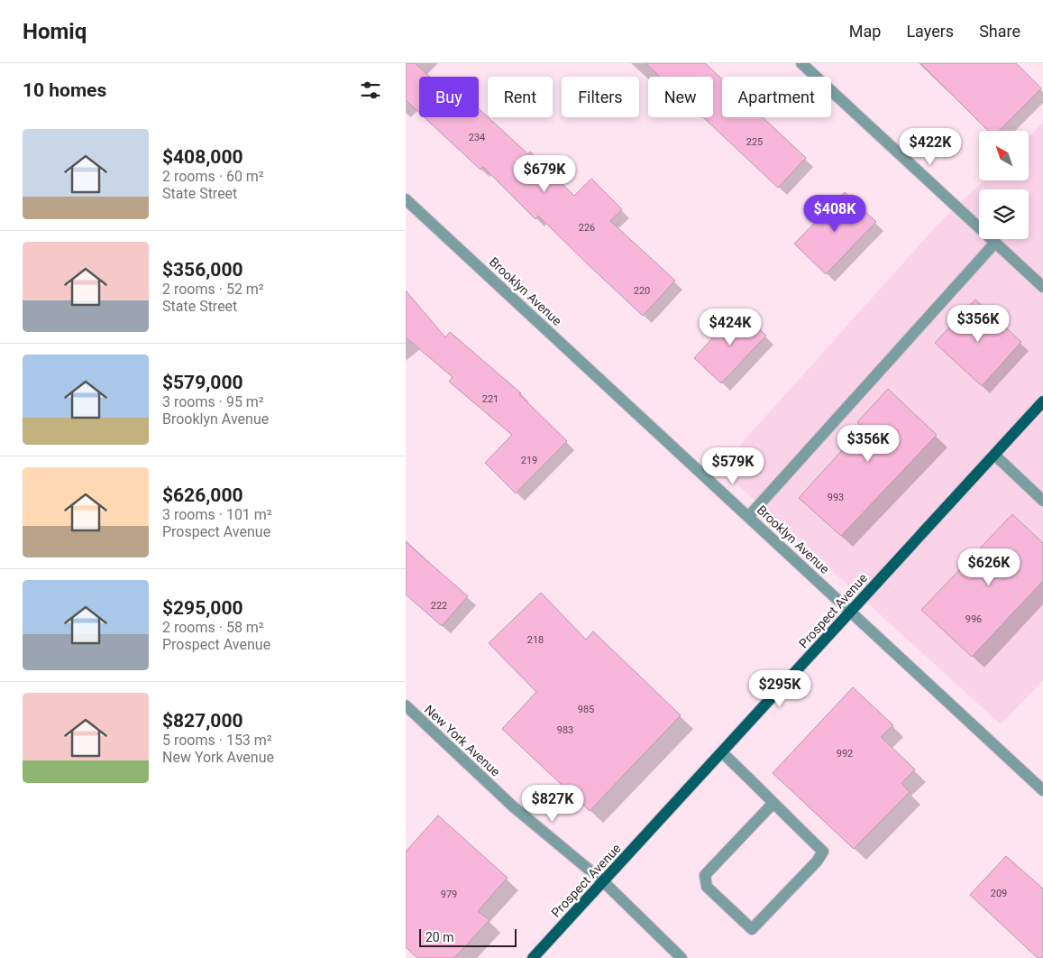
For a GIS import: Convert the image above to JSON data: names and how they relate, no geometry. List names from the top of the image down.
{
  "streets": {
    "main road": ["Prospect Avenue"],
    "street": ["Brooklyn Avenue", "New York Avenue"]
  },
  "crossings": [
    ["Brooklyn Avenue", "Prospect Avenue"],
    ["Prospect Avenue", "New York Avenue"]
  ],
  "house_numbers": [
    "234",
    "225",
    "226",
    "220",
    "221",
    "219",
    "993",
    "222",
    "996",
    "218",
    "985",
    "983",
    "992",
    "209",
    "979"
  ],
  "scale_bar": "20 m",
  "north": "top left",
  "page": {
    "header": "Homiq",
    "nav": ["Map", "Layers", "Share"],
    "heading": "10 homes",
    "chip": [
      "Buy",
      "Rent",
      "Filters",
      "New",
      "Apartment"
    ],
    "list": [
      {
        "name": "$408,000",
        "note": "2 rooms · 60 m² · State Street"
      },
      {
        "name": "$356,000",
        "note": "2 rooms · 52 m² · State Street"
      },
      {
        "name": "$579,000",
        "note": "3 rooms · 95 m² · Brooklyn Avenue"
      },
      {
        "name": "$626,000",
        "note": "3 rooms · 101 m² · Prospect Avenue"
      },
      {
        "name": "$295,000",
        "note": "2 rooms · 58 m² · Prospect Avenue"
      },
      {
        "name": "$827,000",
        "note": "5 rooms · 153 m² · New York Avenue"
      }
    ],
    "price": [
      "$422K",
      "$679K",
      "$408K",
      "$356K",
      "$424K",
      "$356K",
      "$579K",
      "$626K",
      "$295K",
      "$827K"
    ],
    "scale": "20 m"
  }
}
